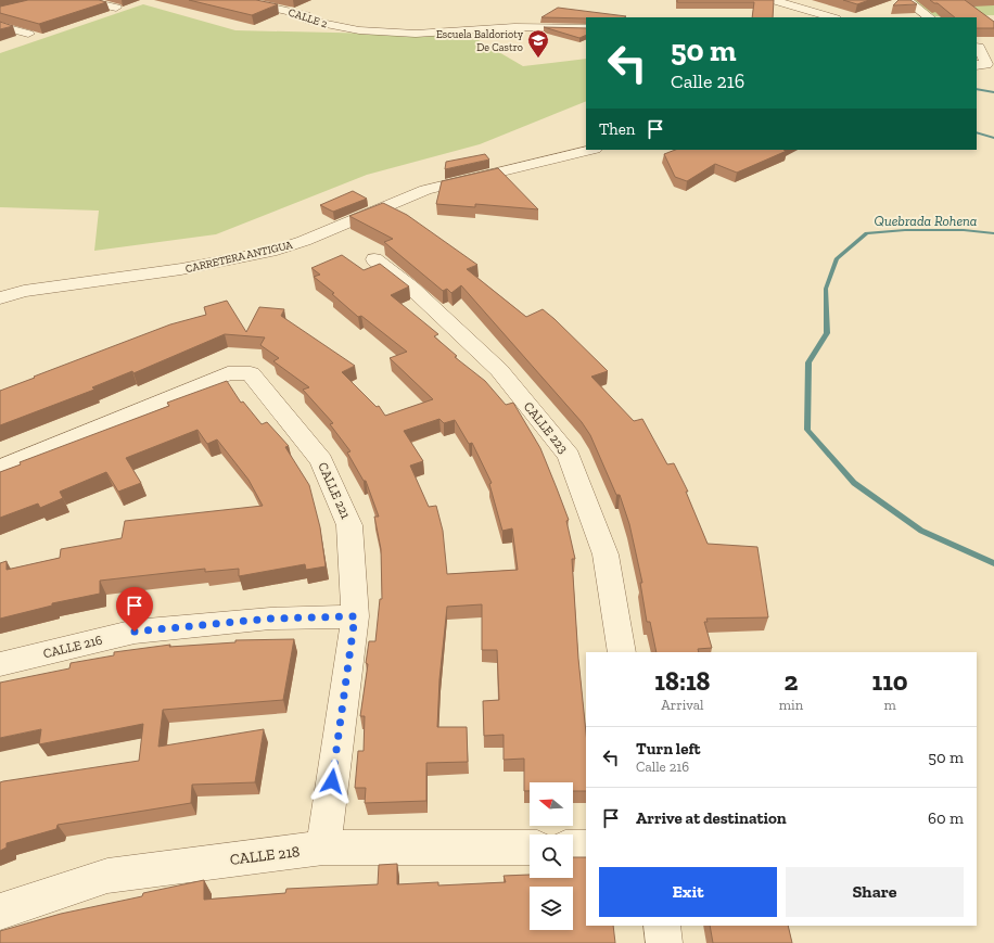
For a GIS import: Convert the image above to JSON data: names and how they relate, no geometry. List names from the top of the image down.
{
  "streets": {
    "street": [
      "CALLE 2",
      "CARRETERA ANTIGUA",
      "CALLE 223",
      "CALLE 221",
      "CALLE 216",
      "CALLE 218"
    ]
  },
  "crossings": [
    ["CALLE 221", "CALLE 216"],
    ["CALLE 221", "CALLE 218"]
  ],
  "water": ["Quebrada Rohena"],
  "places": {
    "school or university": ["Escuela Baldorioty De Castro"]
  },
  "north": "left",
  "page": {
    "turn": ["50 m", "Calle 216"],
    "then": "Then",
    "eta": [
      "18:18",
      "Arrival",
      "2",
      "min",
      "110",
      "m"
    ],
    "list": [
      {
        "name": "Turn left",
        "note": "Calle 216",
        "value": "50 m"
      },
      {
        "name": "Arrive at destination",
        "value": "60 m"
      }
    ],
    "buttons": ["Exit", "Share"]
  }
}
